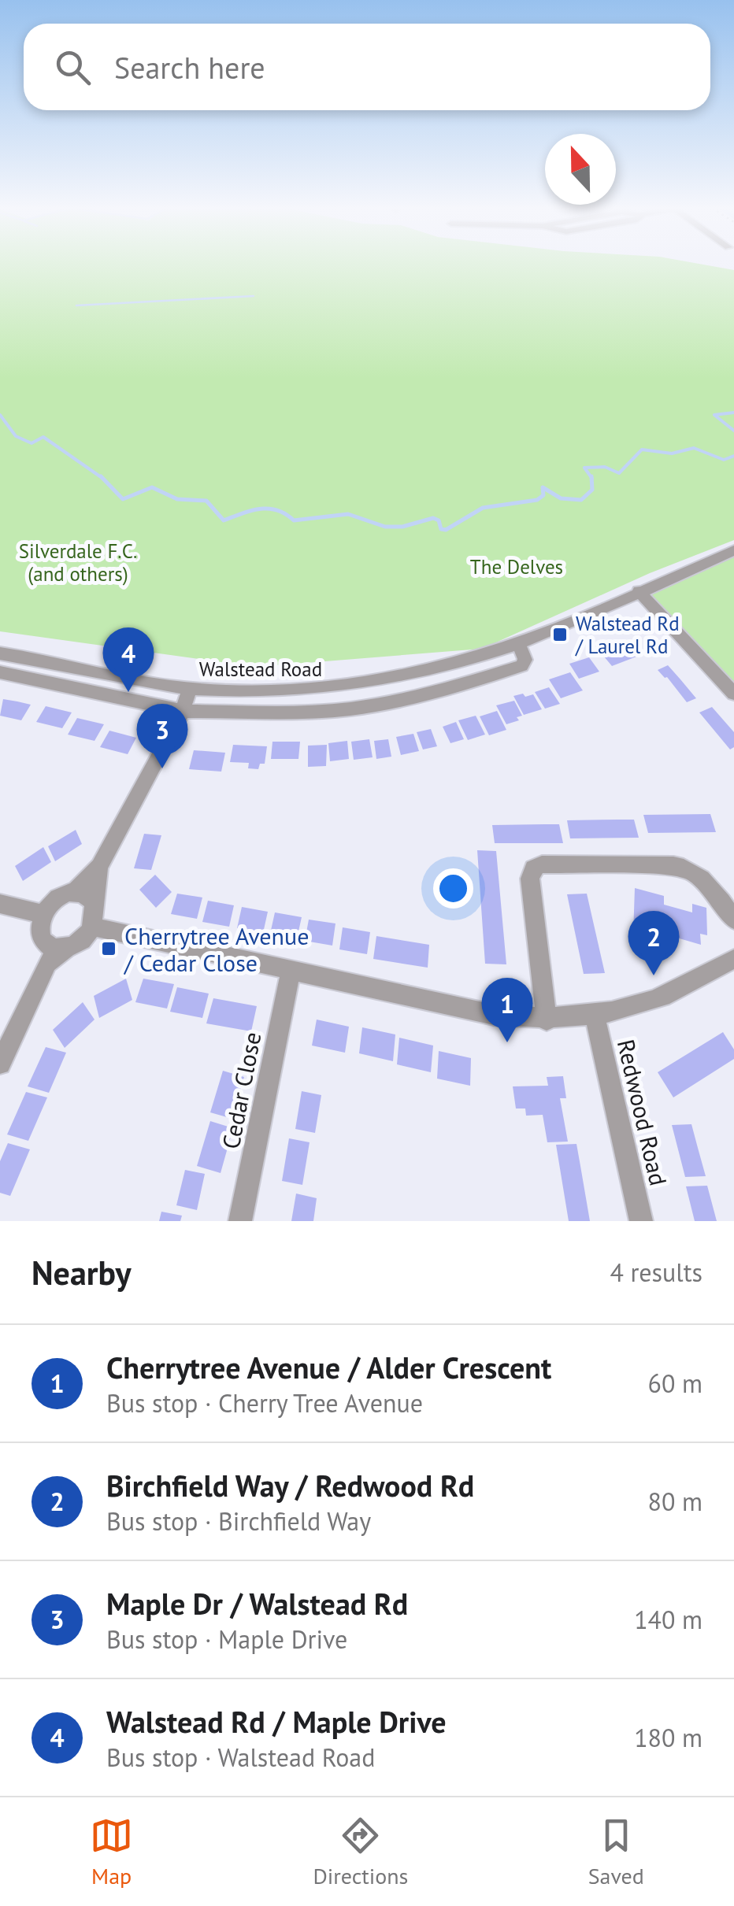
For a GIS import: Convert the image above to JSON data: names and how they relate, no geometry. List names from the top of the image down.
{
  "streets": {
    "street": ["Walstead Road", "Cedar Close", "Redwood Road"]
  },
  "parks": ["Silverdale F.C. (and others)", "The Delves"],
  "places": {
    "transit": ["Walstead Rd / Laurel Rd", "Cherrytree Avenue / Cedar Close"]
  },
  "north": "top",
  "page": {
    "search": "Search here",
    "pins": [
      "4",
      "3",
      "2",
      "1"
    ],
    "heading": ["Nearby", "4 results"],
    "list": [
      {
        "mark": "1",
        "name": "Cherrytree Avenue / Alder Crescent",
        "note": "Bus stop · Cherry Tree Avenue",
        "value": "60 m"
      },
      {
        "mark": "2",
        "name": "Birchfield Way / Redwood Rd",
        "note": "Bus stop · Birchfield Way",
        "value": "80 m"
      },
      {
        "mark": "3",
        "name": "Maple Dr / Walstead Rd",
        "note": "Bus stop · Maple Drive",
        "value": "140 m"
      },
      {
        "mark": "4",
        "name": "Walstead Rd / Maple Drive",
        "note": "Bus stop · Walstead Road",
        "value": "180 m"
      }
    ],
    "nav": ["Map", "Directions", "Saved"]
  }
}
